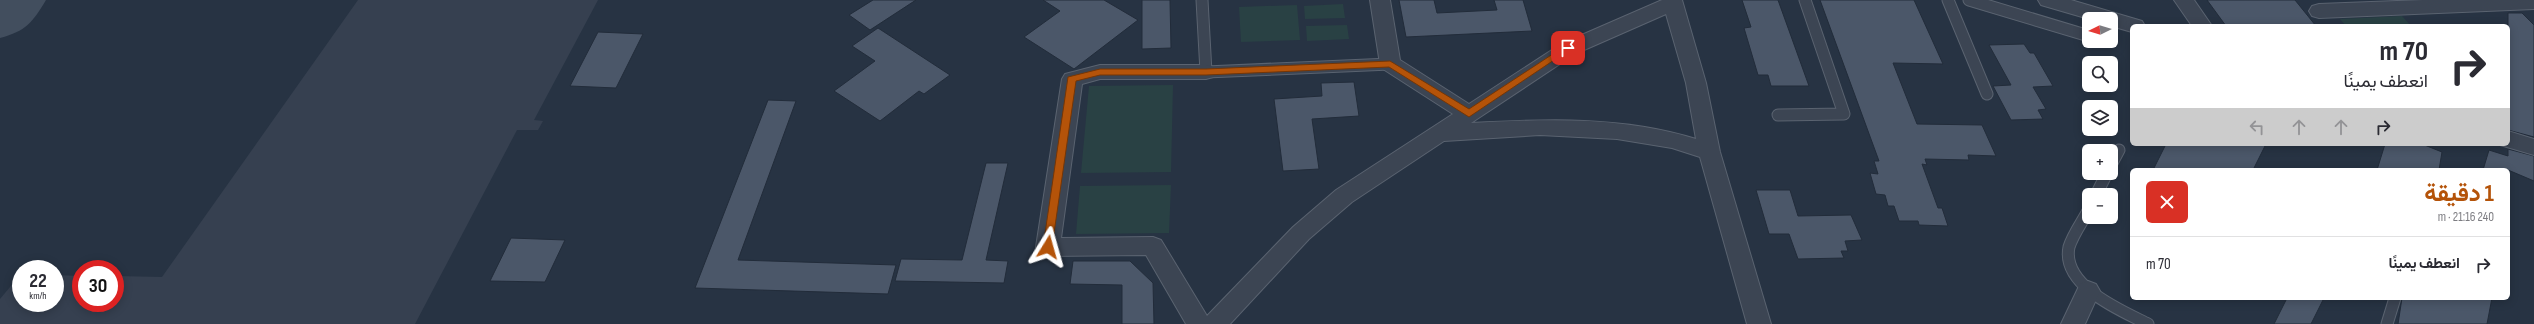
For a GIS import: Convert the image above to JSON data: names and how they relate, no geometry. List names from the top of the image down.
{
  "north": "left",
  "page": {
    "map_buttons": ["+", "−"],
    "turn": ["70 m", "انعطف يمينًا"],
    "heading": ["1 دقيقة", "240 m · 21:16"],
    "list": [
      {
        "name": "انعطف يمينًا",
        "value": "70 m"
      }
    ],
    "speed": "22 km/h",
    "limit": "30"
  }
}
